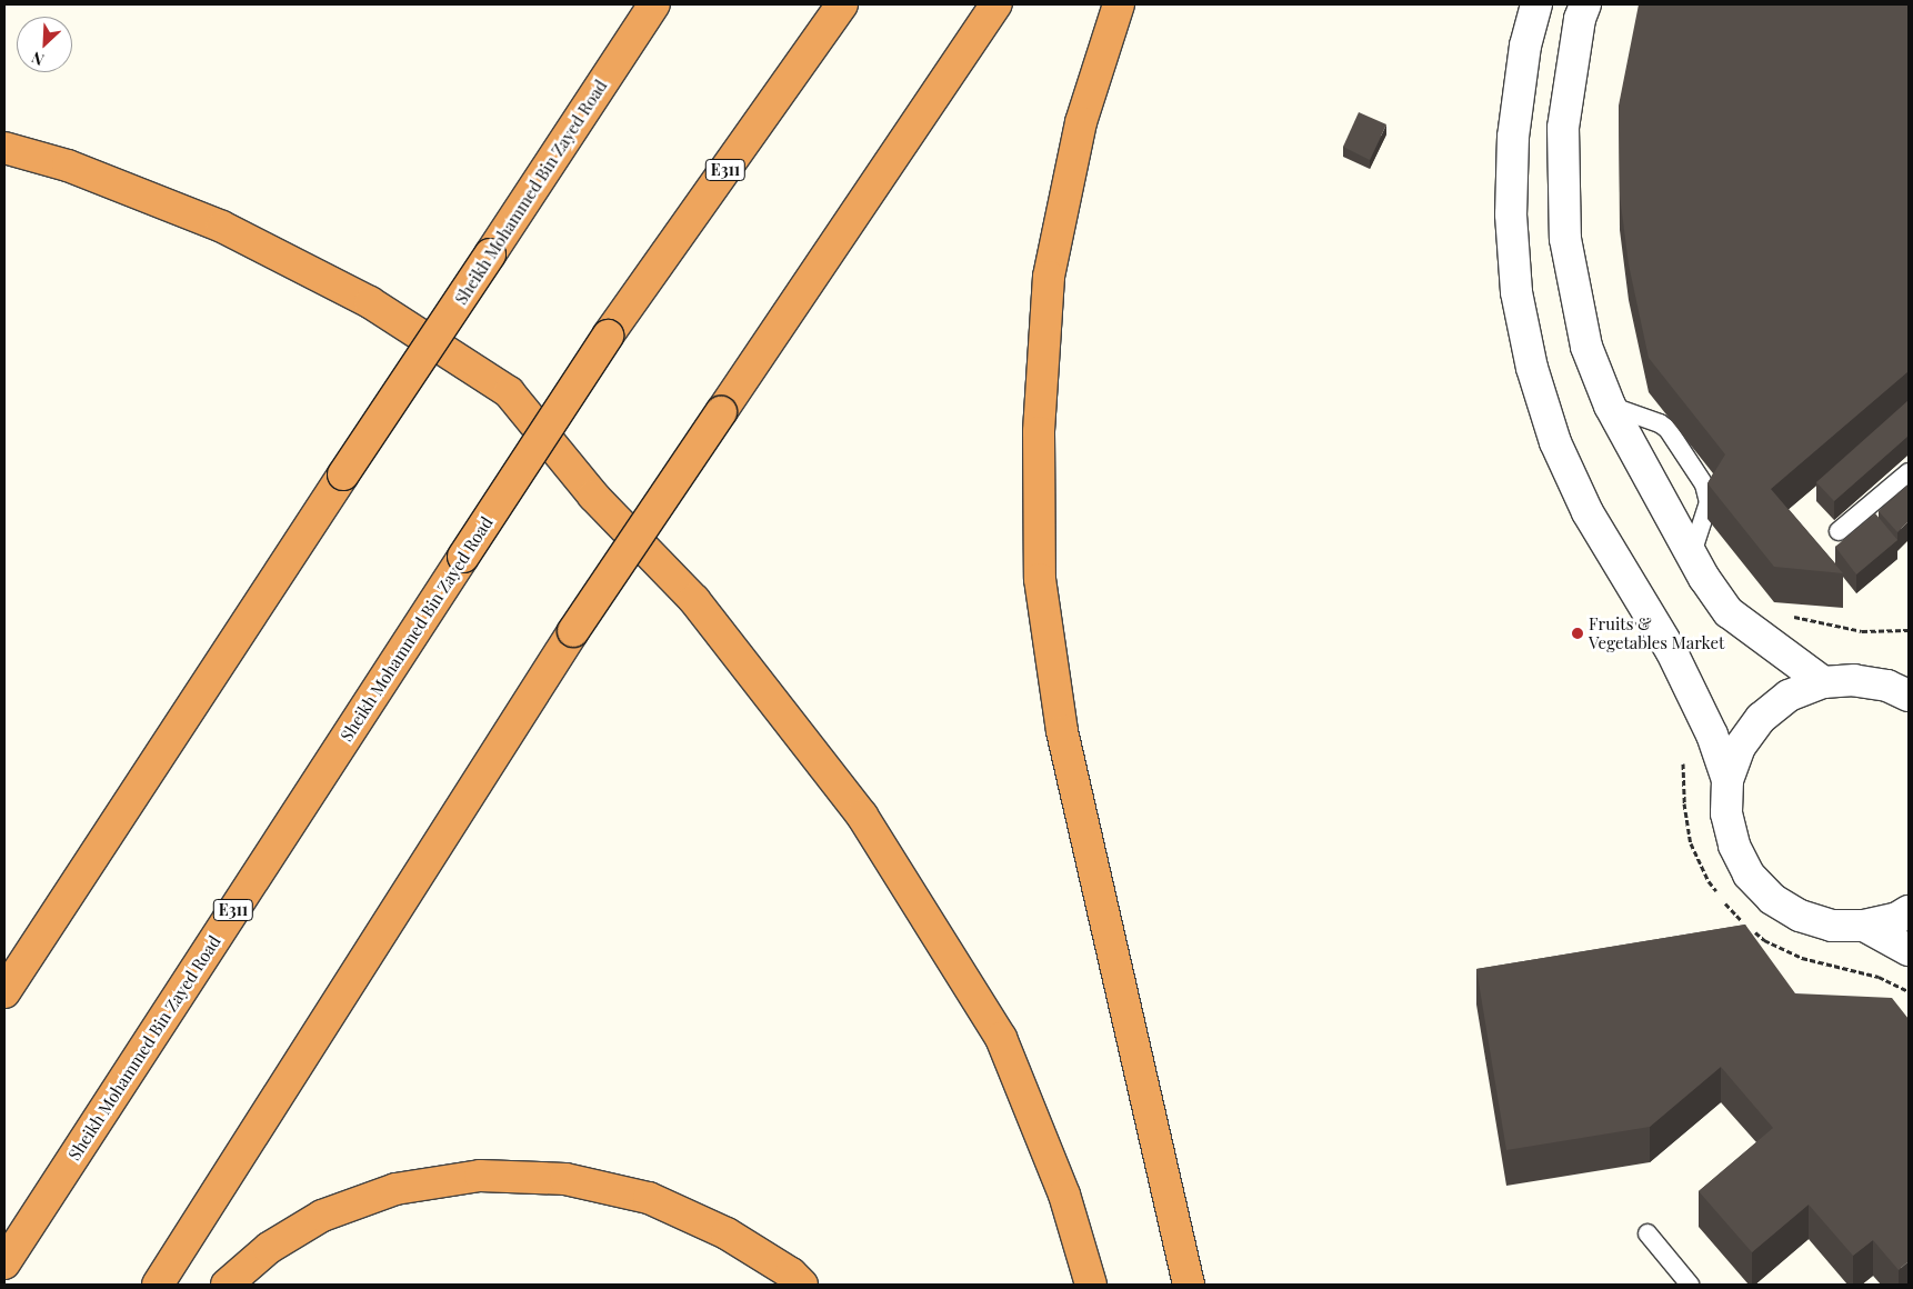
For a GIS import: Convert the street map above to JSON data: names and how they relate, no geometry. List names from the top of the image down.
{
  "streets": {
    "highway": ["E311", "Sheikh Mohammed Bin Zayed Road"]
  },
  "places": ["Fruits & Vegetables Market"],
  "north": "bottom left"
}
